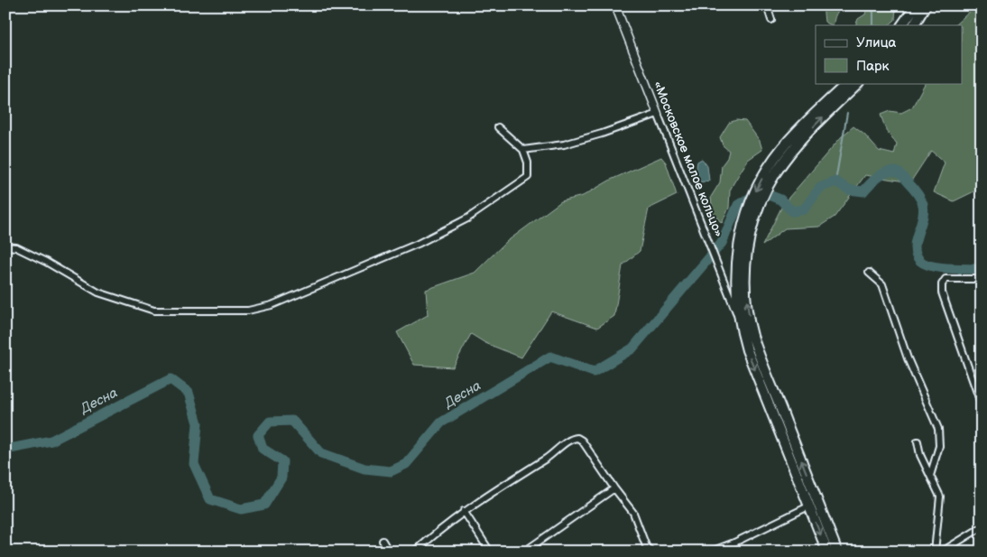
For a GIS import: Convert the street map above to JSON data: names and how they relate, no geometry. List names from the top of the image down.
{
  "streets": {
    "street": ["«Московское малое кольцо»"]
  },
  "water": ["Десна"],
  "legend": ["Улица", "Парк"]
}
